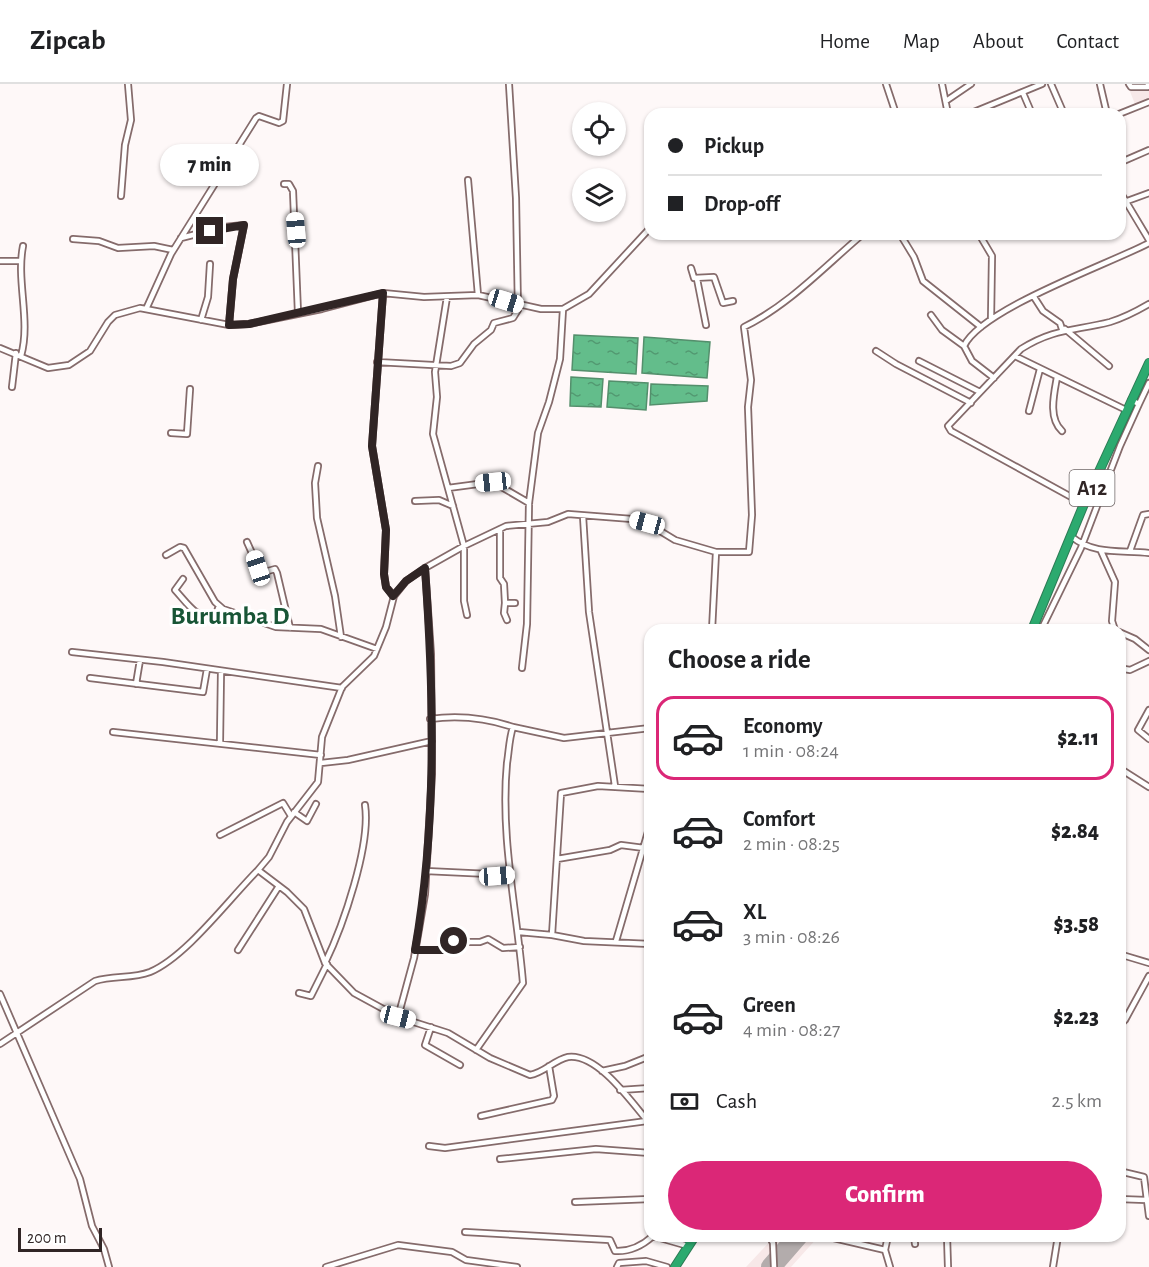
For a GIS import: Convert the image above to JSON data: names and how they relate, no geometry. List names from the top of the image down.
{
  "streets": {
    "highway": ["A12"]
  },
  "districts": ["Burumba D"],
  "scale_bar": "200 m",
  "page": {
    "header": "Zipcab",
    "nav": [
      "Home",
      "Map",
      "About",
      "Contact"
    ],
    "banner": ["Pickup", "Drop-off"],
    "bubble": "7 min",
    "heading": "Choose a ride",
    "list": [
      {
        "name": "Economy",
        "note": "1 min · 08:24",
        "value": "$2.11"
      },
      {
        "name": "Comfort",
        "note": "2 min · 08:25",
        "value": "$2.84"
      },
      {
        "name": "XL",
        "note": "3 min · 08:26",
        "value": "$3.58"
      },
      {
        "name": "Green",
        "note": "4 min · 08:27",
        "value": "$2.23"
      }
    ],
    "pay": ["Cash", "2.5 km"],
    "buttons": "Confirm",
    "scale": "200 m"
  }
}
